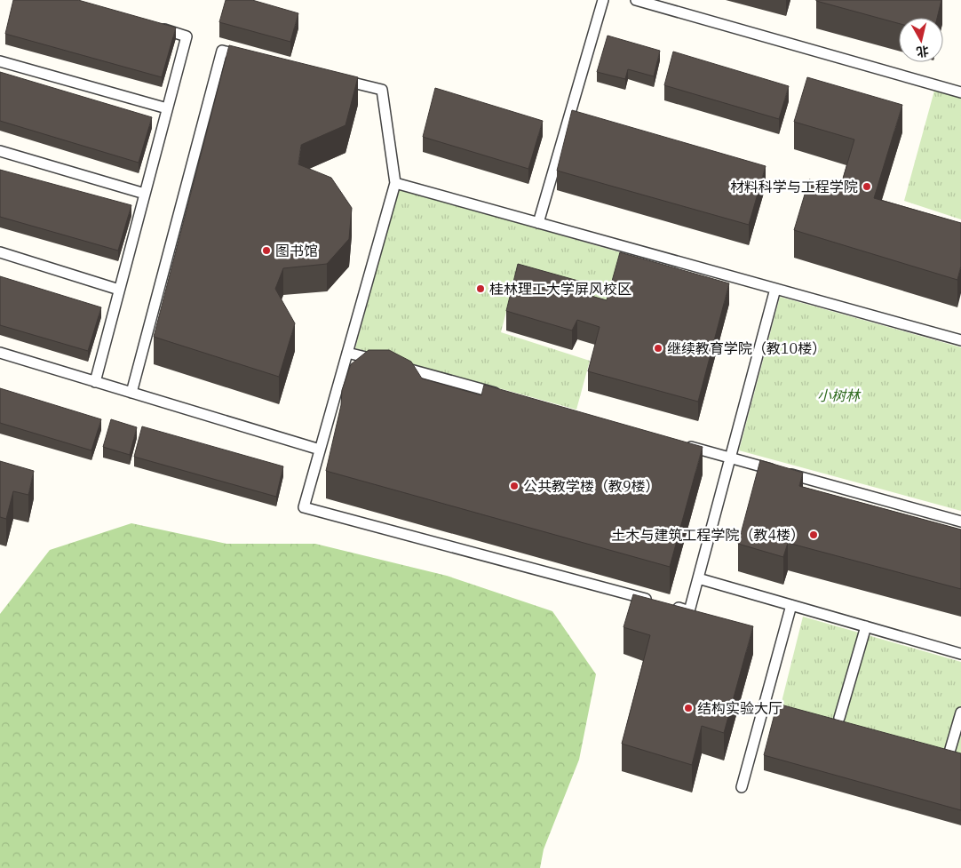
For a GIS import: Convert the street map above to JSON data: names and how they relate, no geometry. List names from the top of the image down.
{
  "parks": ["小树林"],
  "places": [
    "材料科学与工程学院",
    "图书馆",
    "桂林理工大学屏风校区",
    "继续教育学院（教10楼）",
    "公共教学楼（教9楼）",
    "土木与建筑工程学院（教4楼）",
    "结构实验大厅"
  ],
  "north": "bottom"
}
